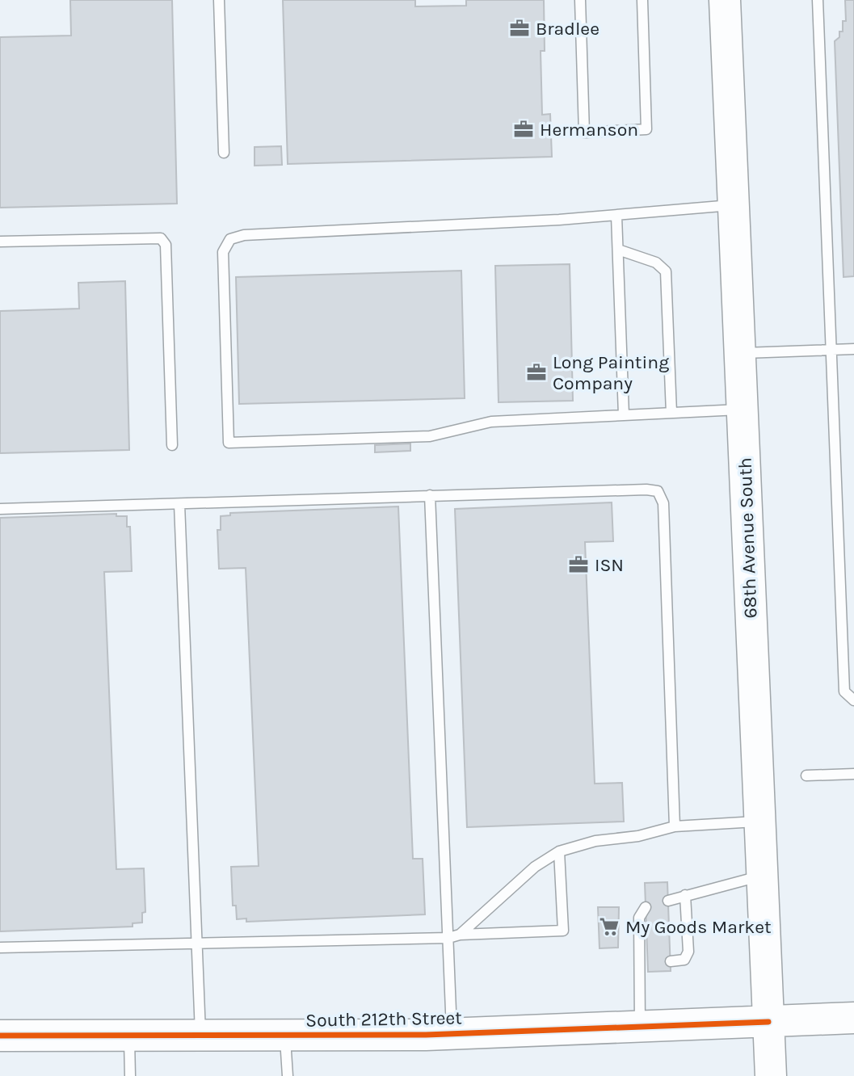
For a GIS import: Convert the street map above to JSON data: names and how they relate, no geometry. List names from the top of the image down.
{
  "streets": {
    "main road": ["68th Avenue South", "South 212th Street"]
  },
  "crossings": [
    ["68th Avenue South", "South 212th Street"]
  ],
  "places": {
    "office": [
      "Bradlee",
      "Hermanson",
      "Long Painting Company",
      "ISN"
    ],
    "supermarket": ["My Goods Market"]
  }
}
